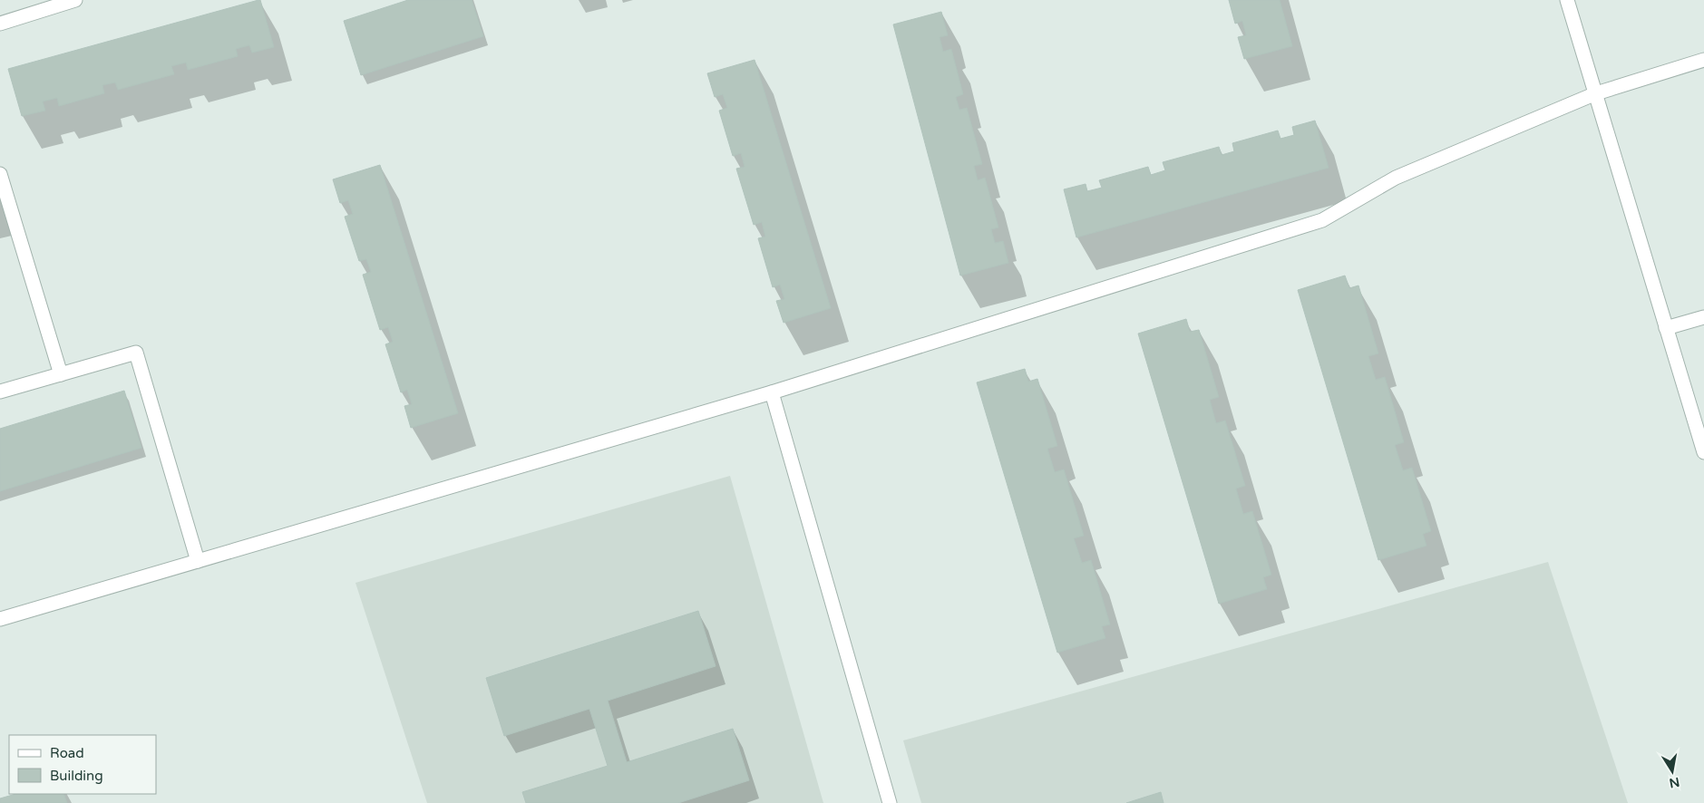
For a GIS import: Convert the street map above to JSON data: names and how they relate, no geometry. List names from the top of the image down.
{
  "legend": ["Road", "Building"],
  "north": "bottom"
}
